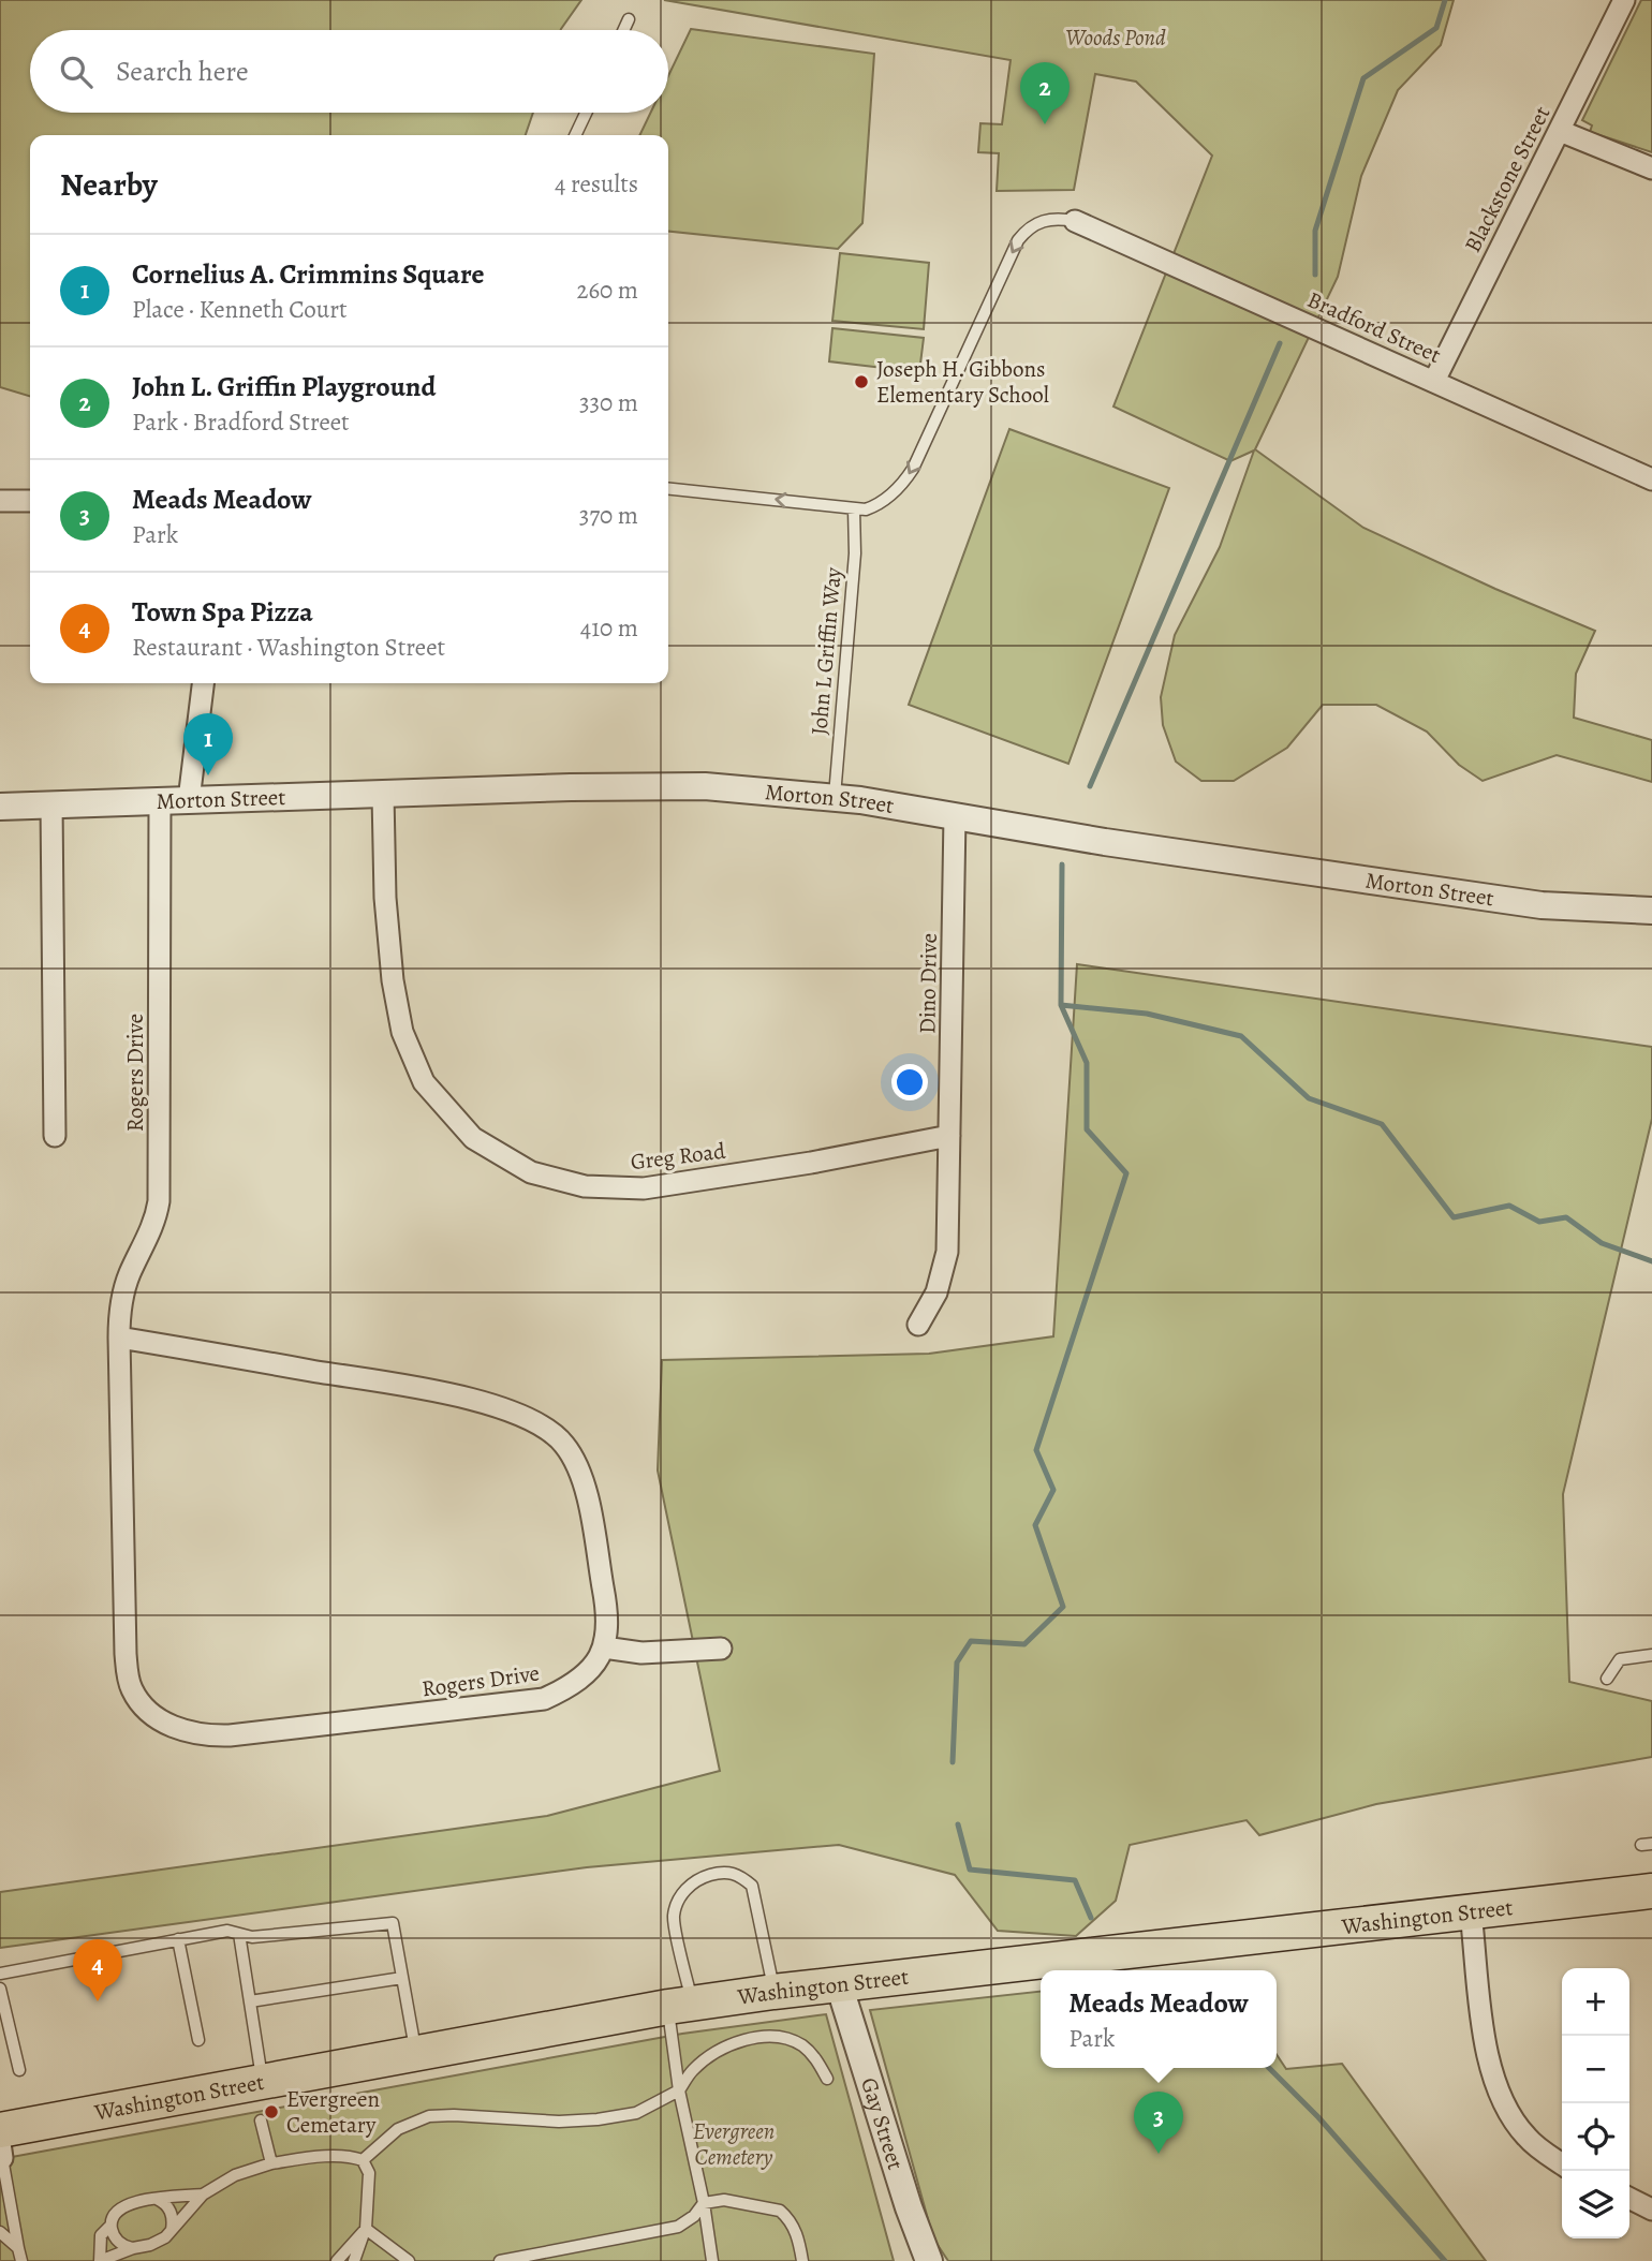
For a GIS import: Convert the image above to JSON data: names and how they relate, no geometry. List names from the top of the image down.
{
  "streets": {
    "main road": ["Washington Street"],
    "street": [
      "Blackstone Street",
      "Bradford Street",
      "Morton Street",
      "Dino Drive",
      "Rogers Drive",
      "Greg Road",
      "Gay Street"
    ],
    "lane": ["John L Griffin Way"]
  },
  "crossings": [
    ["Blackstone Street", "Bradford Street"],
    ["John L Griffin Way", "Morton Street"],
    ["Morton Street", "Dino Drive"],
    ["Morton Street", "Rogers Drive"],
    ["Morton Street", "Greg Road"],
    ["Dino Drive", "Greg Road"],
    ["Washington Street", "Gay Street"]
  ],
  "parks": ["Woods Pond", "Evergreen Cemetery"],
  "places": ["Joseph H. Gibbons Elementary School", "Evergreen Cemetary"],
  "page": {
    "search": "Search here",
    "pins": [
      "2",
      "1",
      "4",
      "3"
    ],
    "heading": ["Nearby", "4 results"],
    "list": [
      {
        "mark": "1",
        "name": "Cornelius A. Crimmins Square",
        "note": "Place · Kenneth Court",
        "value": "260 m"
      },
      {
        "mark": "2",
        "name": "John L. Griffin Playground",
        "note": "Park · Bradford Street",
        "value": "330 m"
      },
      {
        "mark": "3",
        "name": "Meads Meadow",
        "note": "Park",
        "value": "370 m"
      },
      {
        "mark": "4",
        "name": "Town Spa Pizza",
        "note": "Restaurant · Washington Street",
        "value": "410 m"
      }
    ],
    "map_buttons": ["+", "−"],
    "popup": ["Meads Meadow", "Park"]
  }
}
